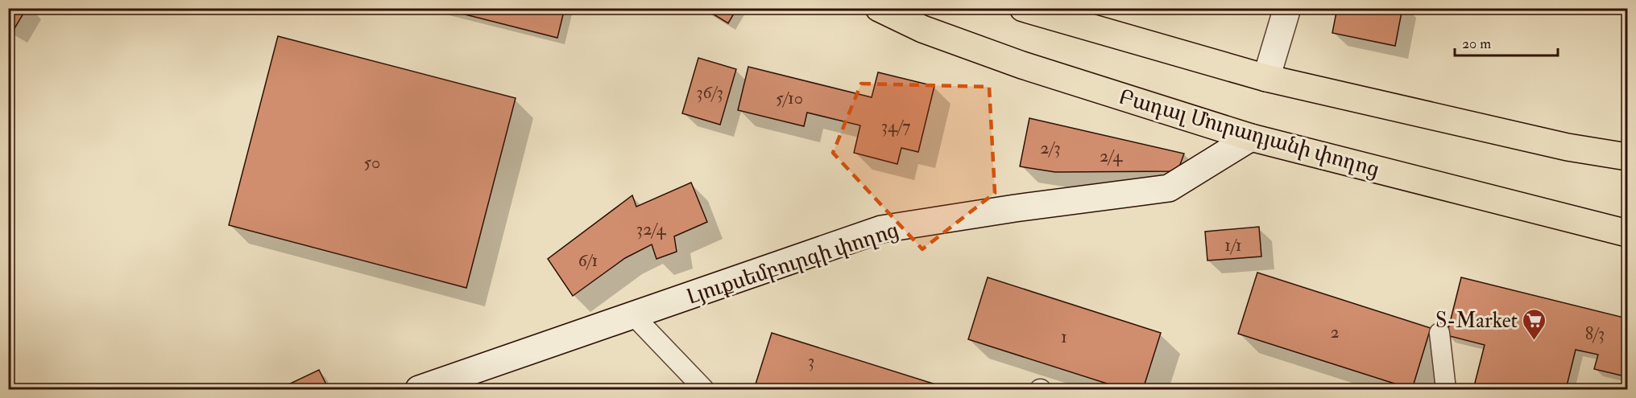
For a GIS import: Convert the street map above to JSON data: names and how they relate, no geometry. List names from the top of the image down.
{
  "streets": {
    "main road": ["Բադալ Մուրադյանի փողոց"],
    "street": ["Լյուքսեմբուրգի փողոց"]
  },
  "crossings": [
    ["Բադալ Մուրադյանի փողոց", "Լյուքսեմբուրգի փողոց"]
  ],
  "places": {
    "supermarket": ["S-Market"]
  },
  "house_numbers": [
    "36/3",
    "5/10",
    "34/7",
    "2/3",
    "2/4",
    "50",
    "32/4",
    "1/1",
    "6/1",
    "2",
    "8/3",
    "1",
    "3"
  ],
  "scale_bar": "20 m"
}
